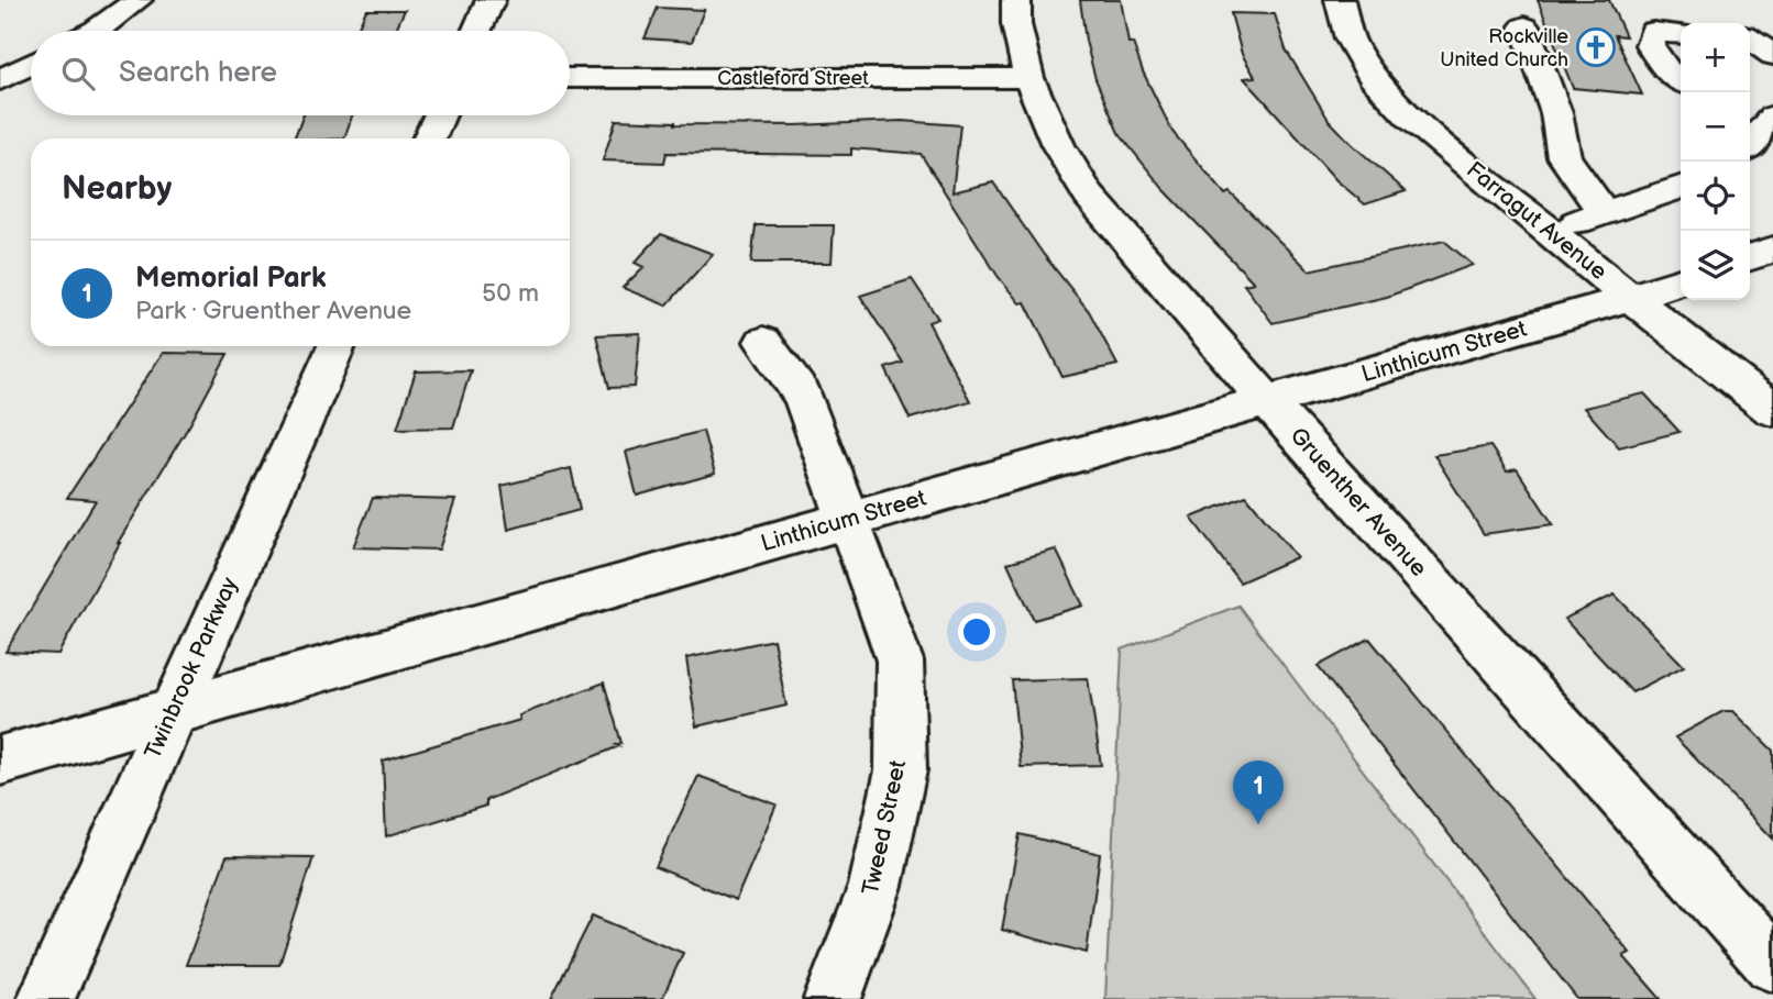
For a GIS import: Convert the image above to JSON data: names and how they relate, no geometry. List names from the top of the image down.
{
  "streets": {
    "street": [
      "Castleford Street",
      "Farragut Avenue",
      "Linthicum Street",
      "Gruenther Avenue",
      "Twinbrook Parkway",
      "Tweed Street"
    ]
  },
  "crossings": [
    ["Castleford Street", "Gruenther Avenue"],
    ["Farragut Avenue", "Linthicum Street"],
    ["Linthicum Street", "Gruenther Avenue"],
    ["Linthicum Street", "Twinbrook Parkway"],
    ["Linthicum Street", "Tweed Street"]
  ],
  "places": {
    "church": ["Rockville United Church"]
  },
  "page": {
    "map_buttons": ["+", "−"],
    "search": "Search here",
    "heading": "Nearby",
    "list": [
      {
        "mark": "1",
        "name": "Memorial Park",
        "note": "Park · Gruenther Avenue",
        "value": "50 m"
      }
    ],
    "pins": "1"
  }
}
